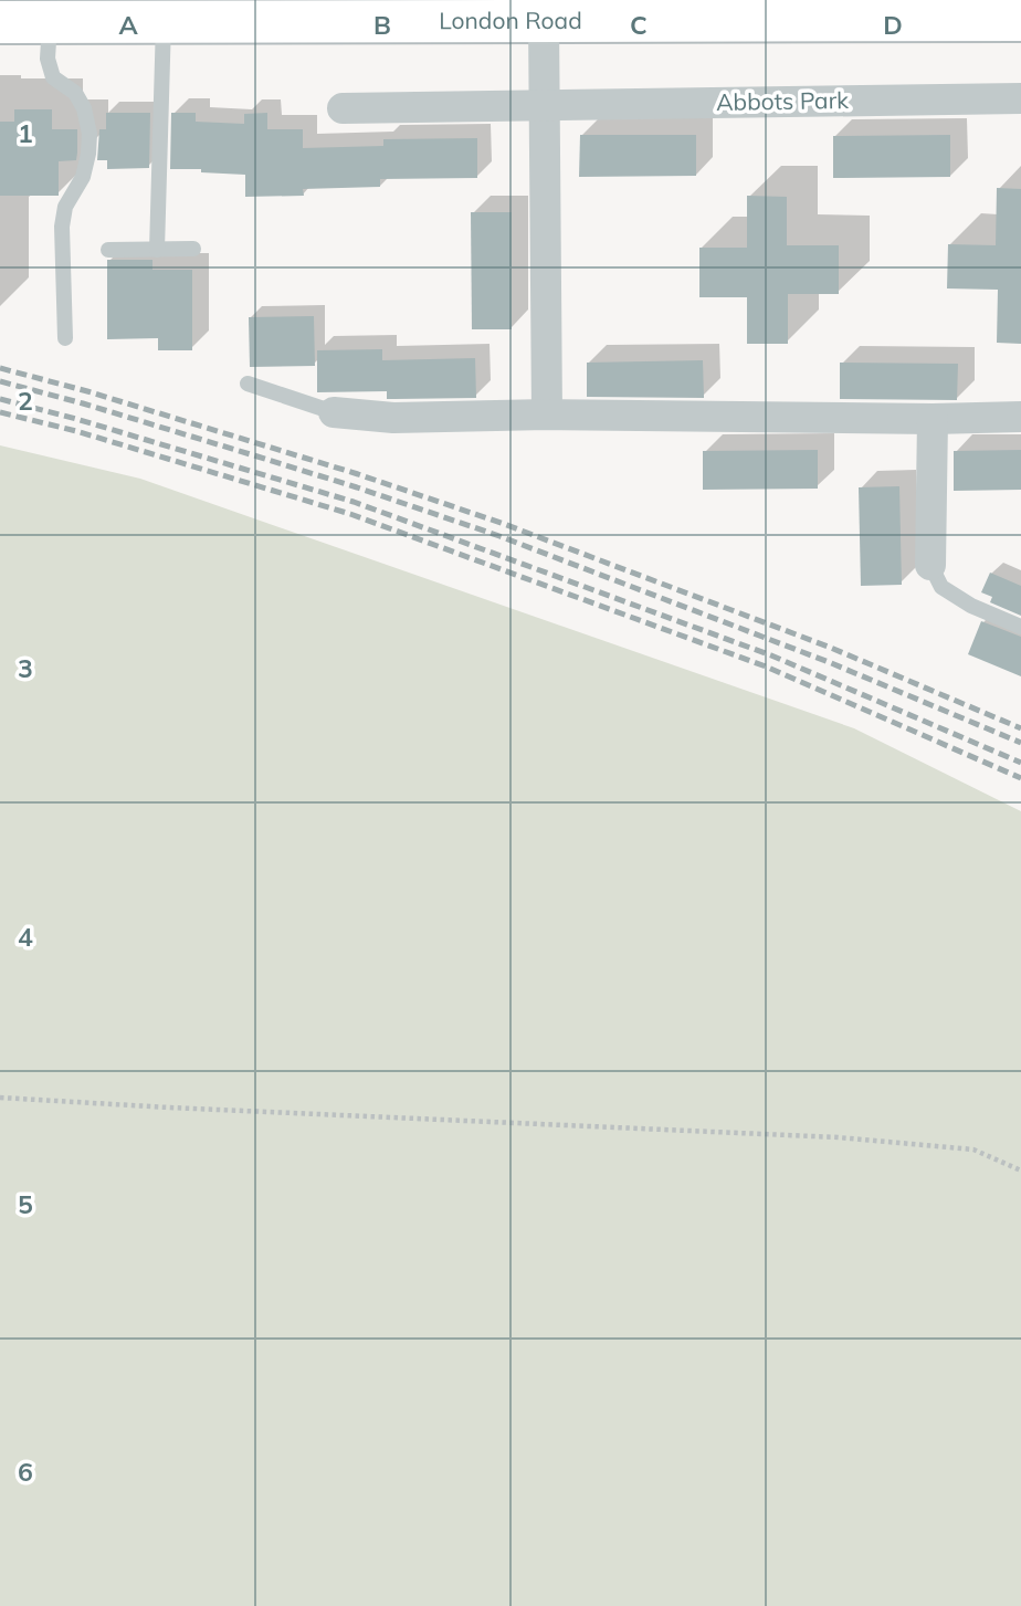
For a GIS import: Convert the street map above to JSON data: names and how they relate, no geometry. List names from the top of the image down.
{
  "streets": {
    "main road": ["London Road"],
    "street": ["Abbots Park"]
  },
  "grid": {
    "columns": [
      "A",
      "B",
      "C",
      "D"
    ],
    "rows": [
      "1",
      "2",
      "3",
      "4",
      "5",
      "6"
    ]
  }
}
